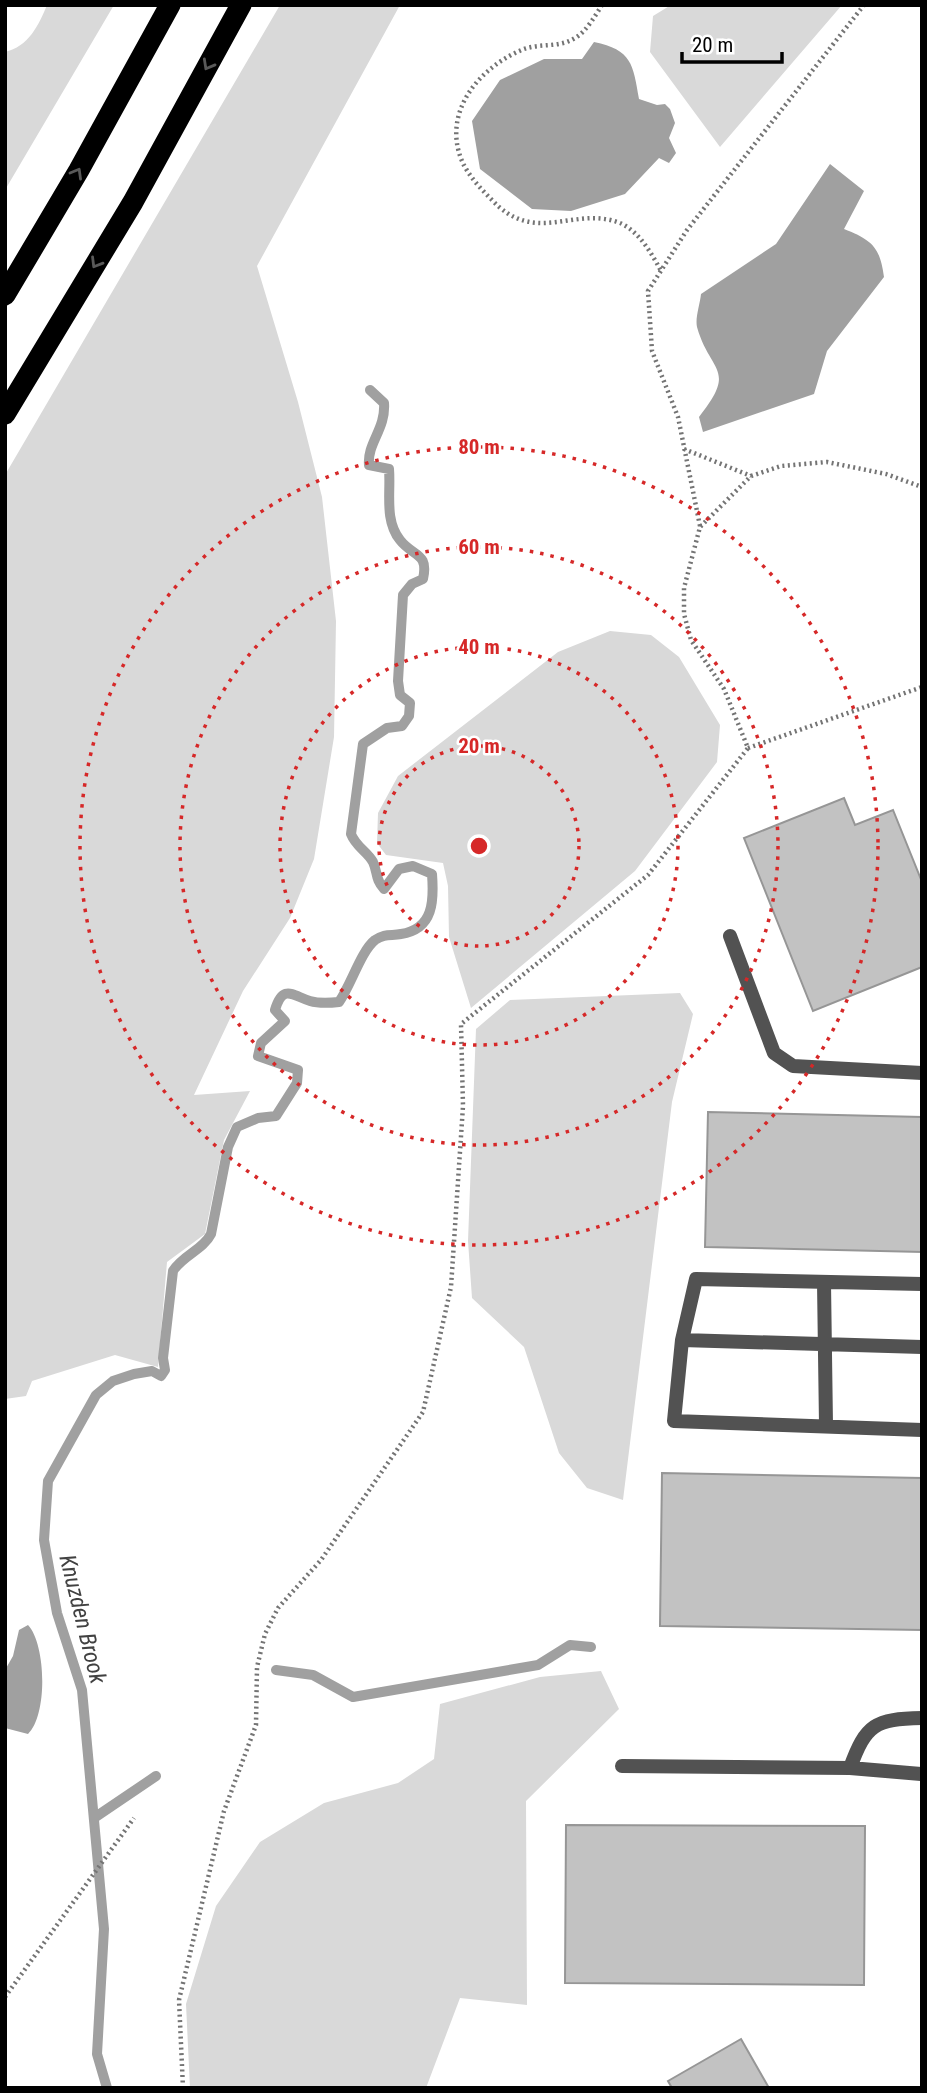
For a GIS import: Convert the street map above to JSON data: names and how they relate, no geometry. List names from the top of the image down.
{
  "water": ["Knuzden Brook"],
  "scale_bar": "20 m",
  "rings": [
    "80 m",
    "60 m",
    "40 m",
    "20 m"
  ]
}
